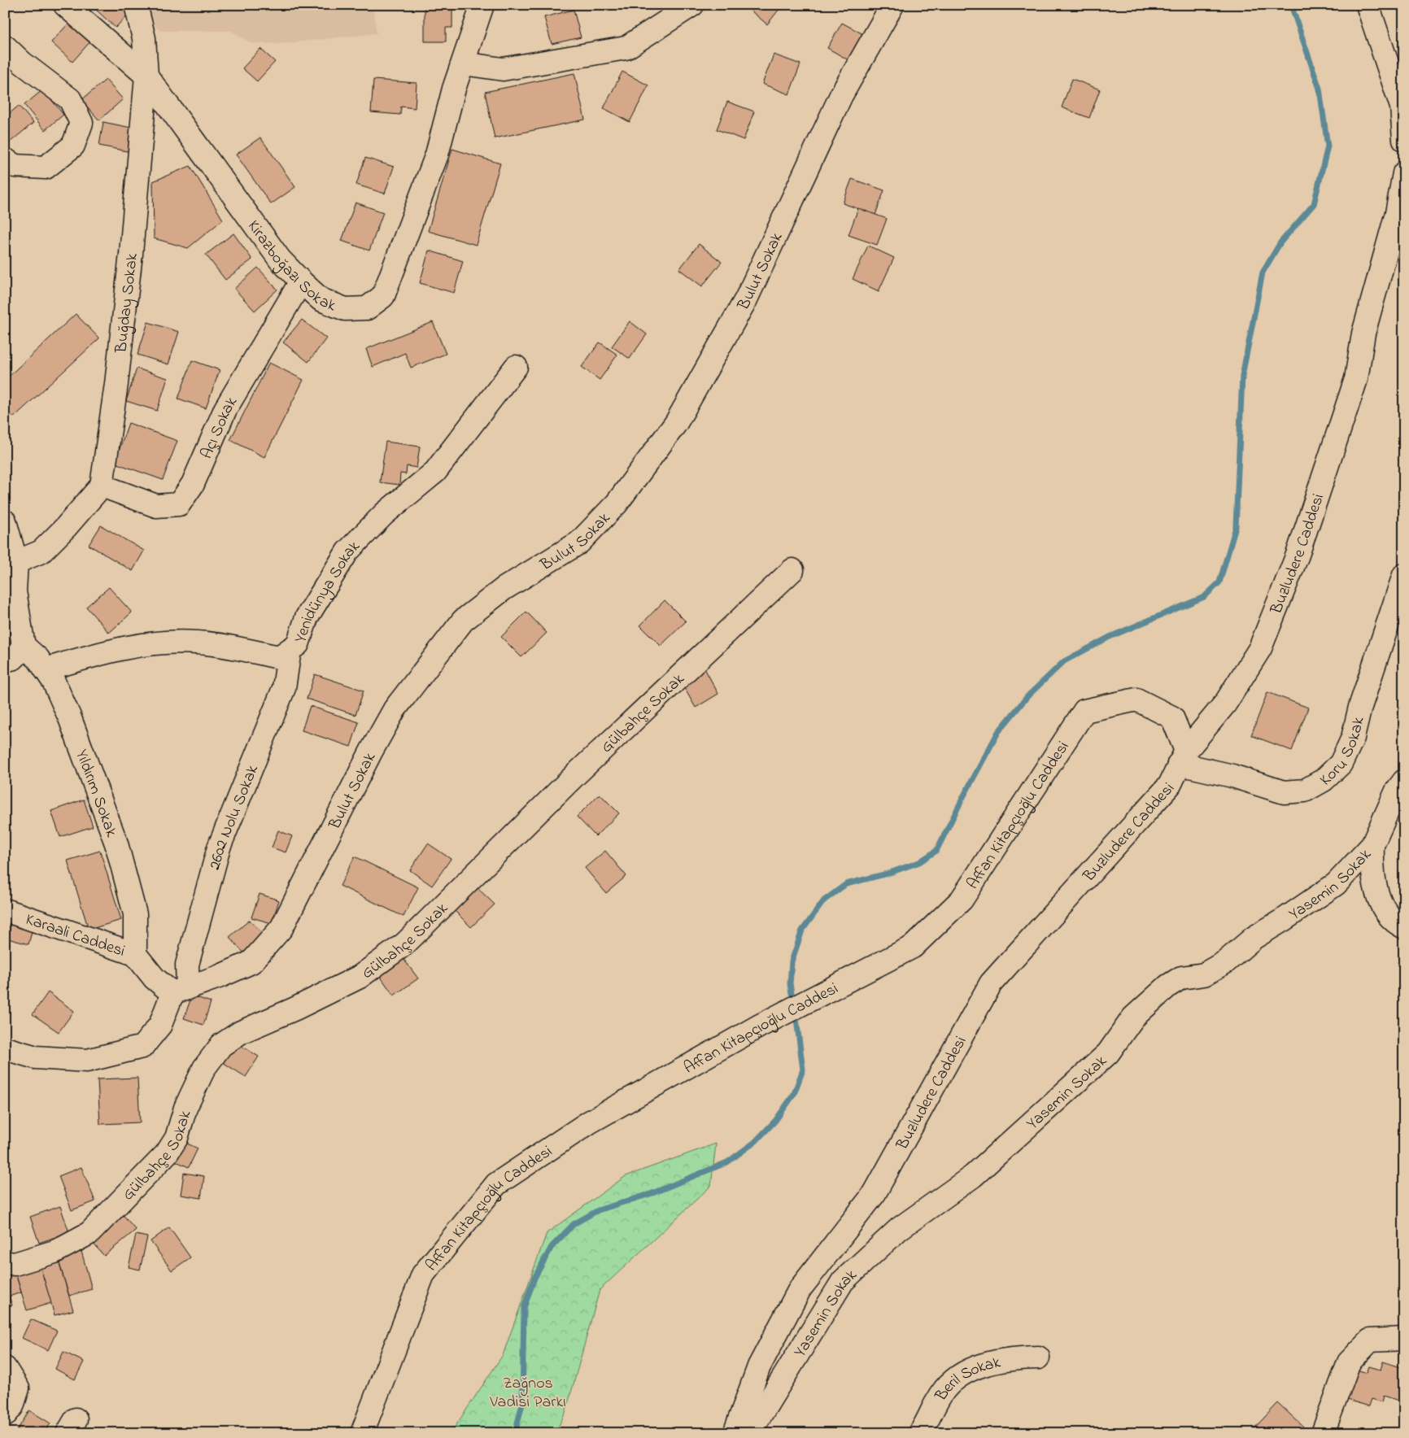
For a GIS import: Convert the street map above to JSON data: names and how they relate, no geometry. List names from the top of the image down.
{
  "streets": {
    "street": [
      "Kirazboğazı Sokak",
      "Bulut Sokak",
      "Buğday Sokak",
      "Açı Sokak",
      "Buzludere Caddesi",
      "Yenidünya Sokak",
      "Gülbahçe Sokak",
      "Koru Sokak",
      "Yıldırım Sokak",
      "Affan Kitapçıoğlu Caddesi",
      "2602 Nolu Sokak",
      "Yasemin Sokak",
      "Karaali Caddesi",
      "Beril Sokak"
    ]
  },
  "crossings": [
    ["Kirazboğazı Sokak", "Buğday Sokak"],
    ["Kirazboğazı Sokak", "Açı Sokak"],
    ["Bulut Sokak", "2602 Nolu Sokak"],
    ["Bulut Sokak", "Karaali Caddesi"],
    ["Buğday Sokak", "Açı Sokak"],
    ["Buzludere Caddesi", "Koru Sokak"],
    ["Buzludere Caddesi", "Affan Kitapçıoğlu Caddesi"],
    ["Yenidünya Sokak", "Yıldırım Sokak"],
    ["Yenidünya Sokak", "2602 Nolu Sokak"],
    ["Koru Sokak", "Affan Kitapçıoğlu Caddesi"],
    ["Yıldırım Sokak", "Karaali Caddesi"],
    ["2602 Nolu Sokak", "Karaali Caddesi"]
  ],
  "parks": ["Zağnos Vadisi Parkı"]
}
